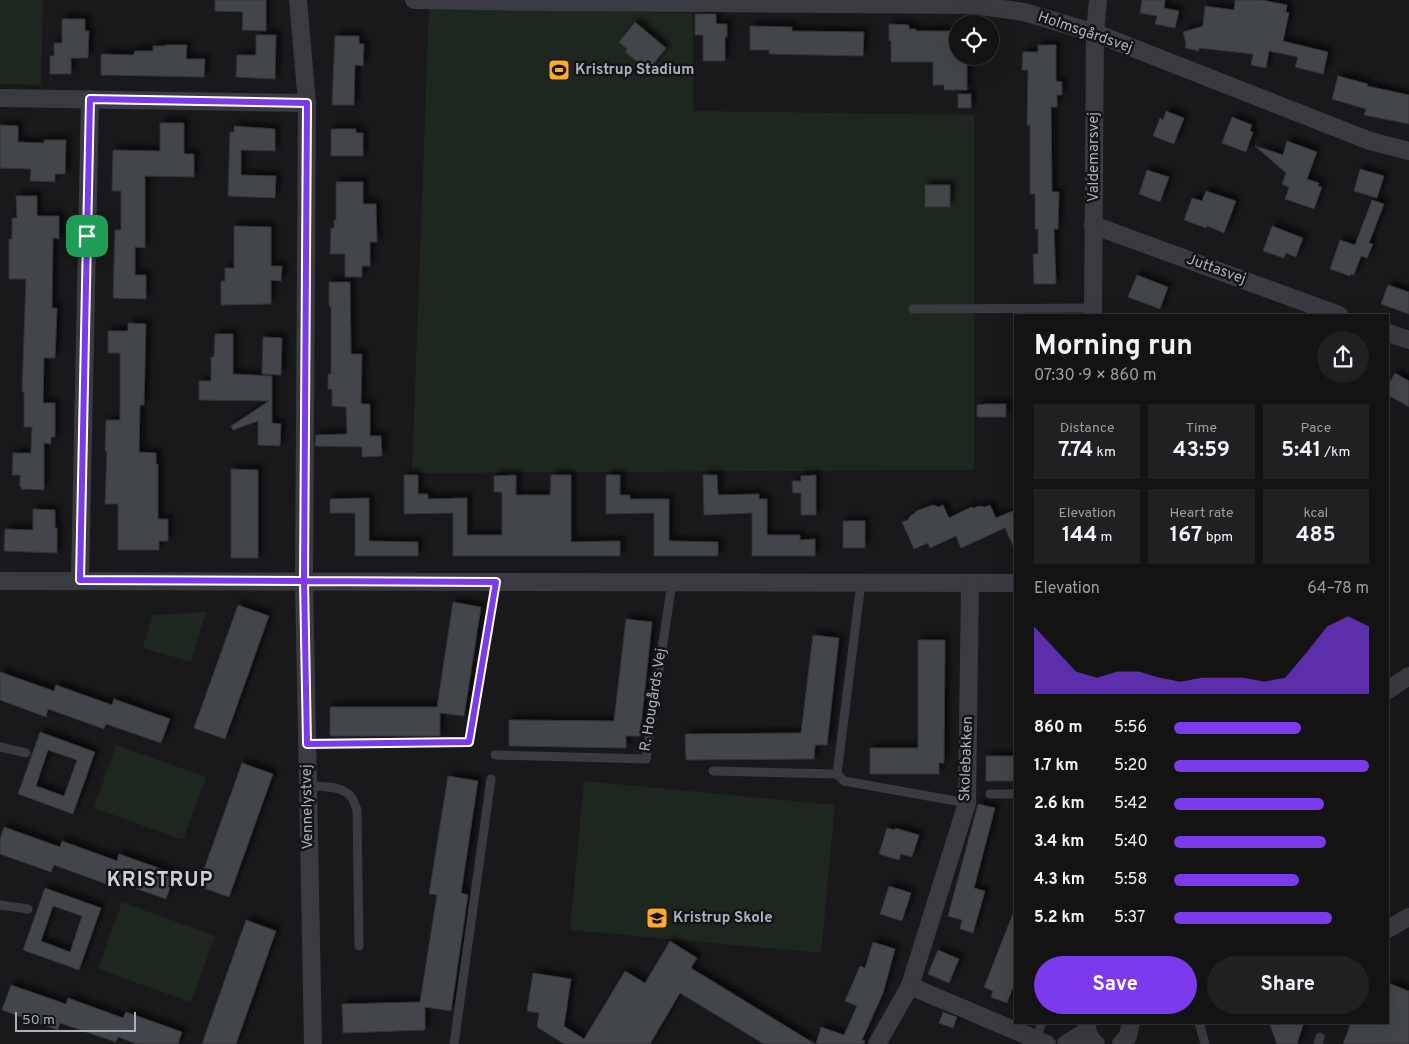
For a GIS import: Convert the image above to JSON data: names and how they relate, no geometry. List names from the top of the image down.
{
  "streets": {
    "street": [
      "Holmsgårdsvej",
      "Valdemarsvej",
      "Juttasvej",
      "Skolebakken",
      "Vennelystvej"
    ],
    "lane": ["R. Hougårds Vej"]
  },
  "crossings": [
    ["Holmsgårdsvej", "Valdemarsvej"],
    ["Valdemarsvej", "Juttasvej"]
  ],
  "districts": ["KRISTRUP"],
  "places": {
    "sports": ["Kristrup Stadium"],
    "school or university": ["Kristrup Skole"]
  },
  "scale_bar": "50 m",
  "page": {
    "heading": ["Morning run", "07:30 · 9 × 860 m"],
    "stats": [
      ["Distance", "7.74 km"],
      ["Time", "43:59"],
      ["Pace", "5:41 /km"],
      ["Elevation", "144 m"],
      ["Heart rate", "167 bpm"],
      ["kcal", "485"]
    ],
    "chart": ["Elevation", "64–78 m"],
    "list": [
      {
        "name": "860 m",
        "note": "5:56"
      },
      {
        "name": "1.7 km",
        "note": "5:20"
      },
      {
        "name": "2.6 km",
        "note": "5:42"
      },
      {
        "name": "3.4 km",
        "note": "5:40"
      },
      {
        "name": "4.3 km",
        "note": "5:58"
      },
      {
        "name": "5.2 km",
        "note": "5:37"
      }
    ],
    "buttons": ["Save", "Share"],
    "scale": "50 m"
  }
}
